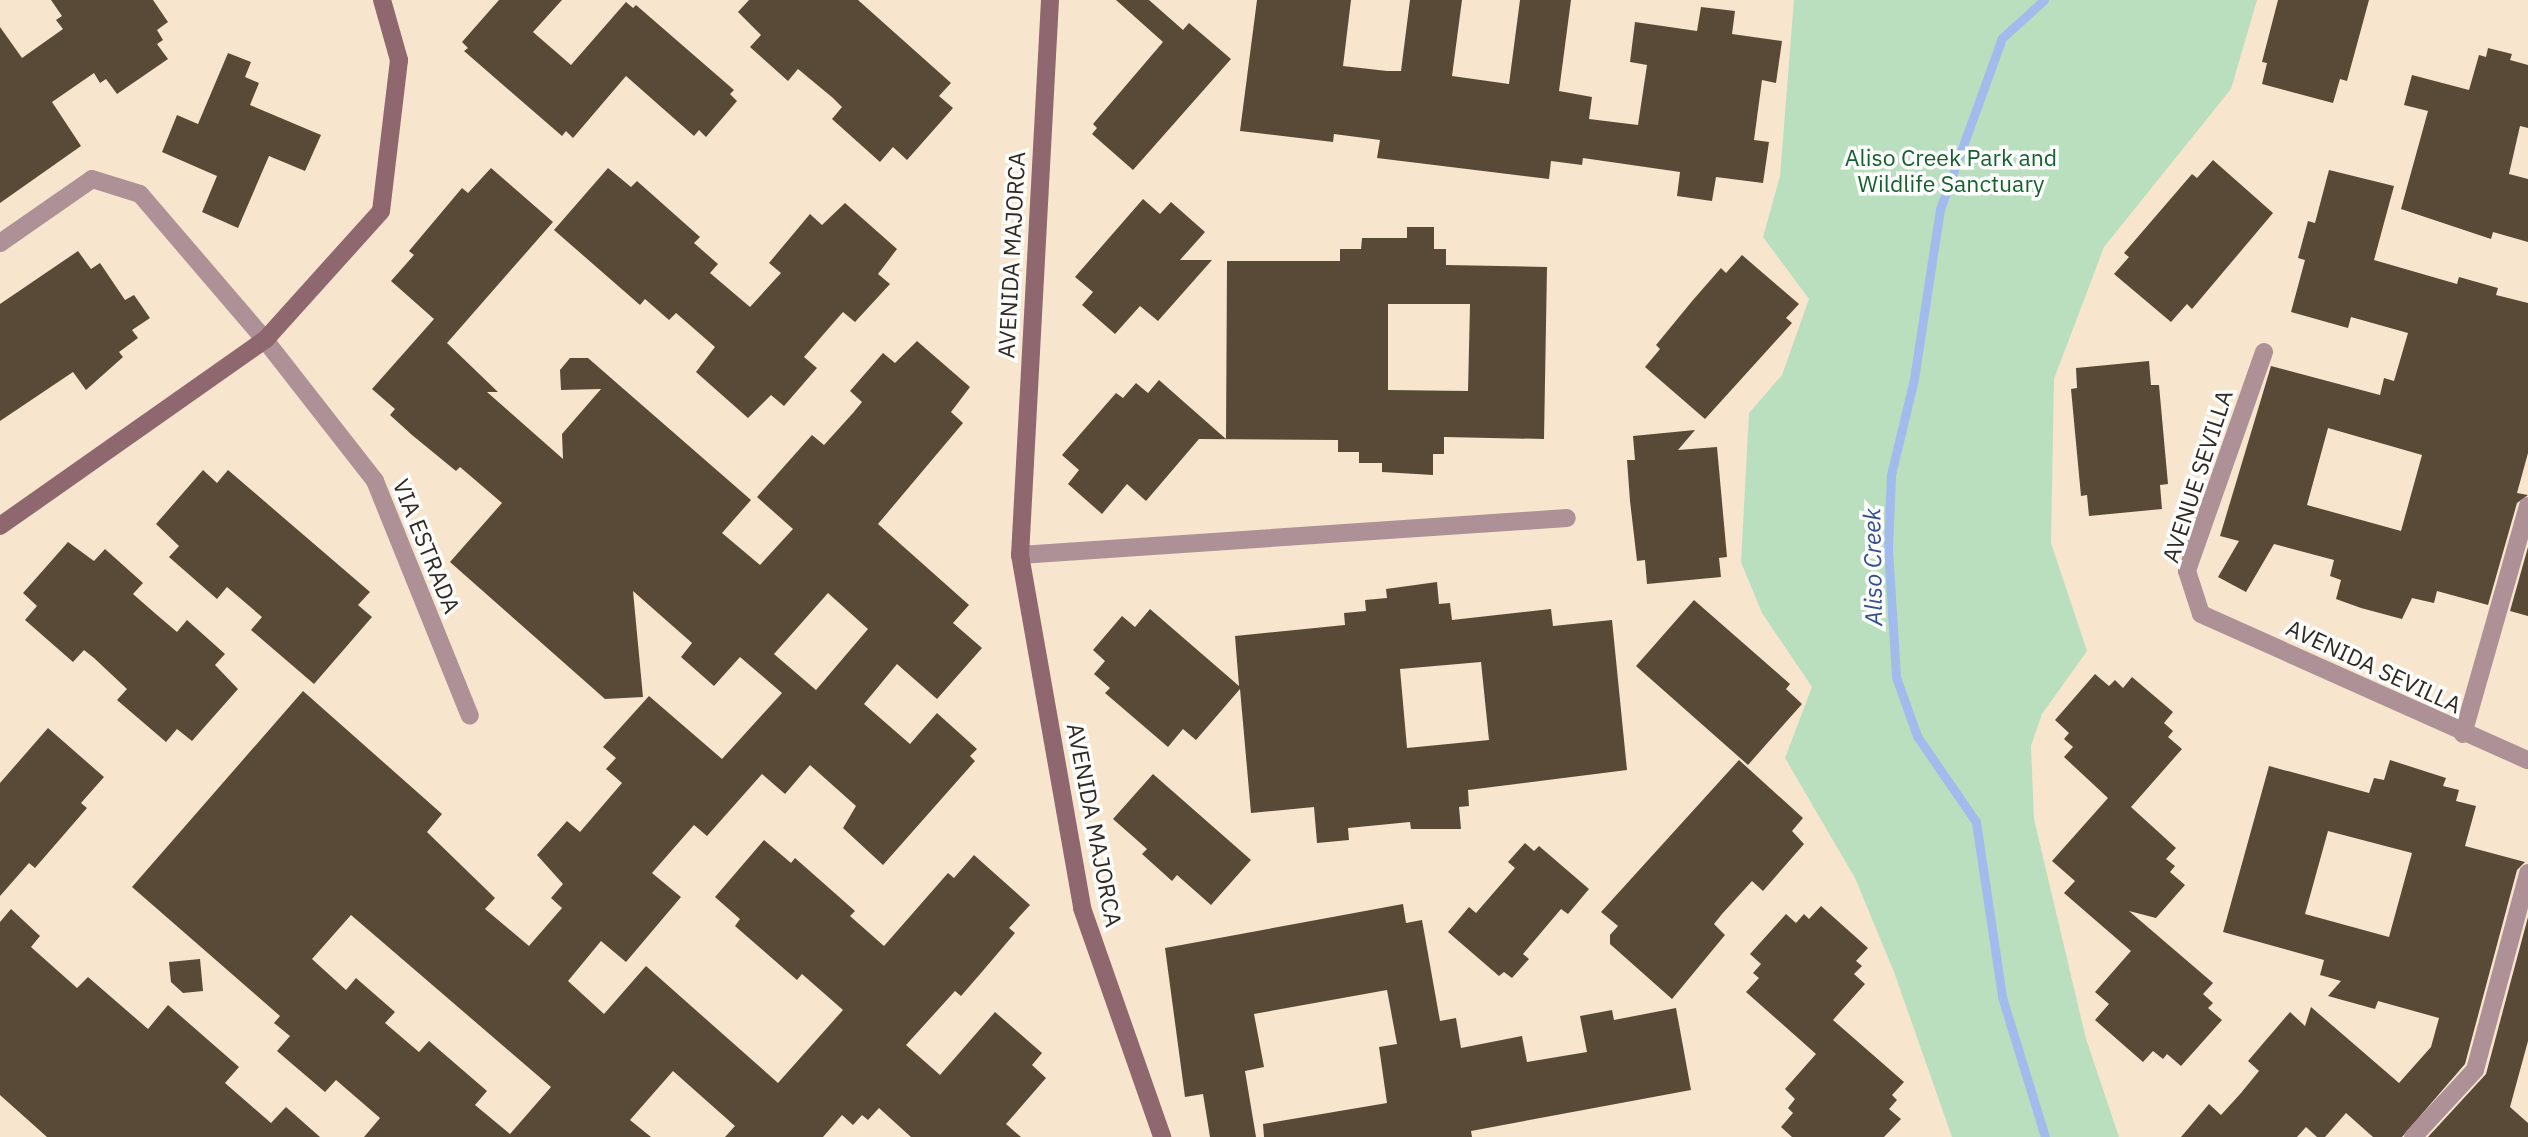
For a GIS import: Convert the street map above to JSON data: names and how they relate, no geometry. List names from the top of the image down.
{
  "streets": {
    "street": [
      "AVENIDA MAJORCA",
      "AVENUE SEVILLA",
      "VIA ESTRADA",
      "AVENIDA SEVILLA"
    ]
  },
  "crossings": [
    ["AVENUE SEVILLA", "AVENIDA SEVILLA"]
  ],
  "water": ["Aliso Creek"],
  "parks": ["Aliso Creek Park and Wildlife Sanctuary"]
}
